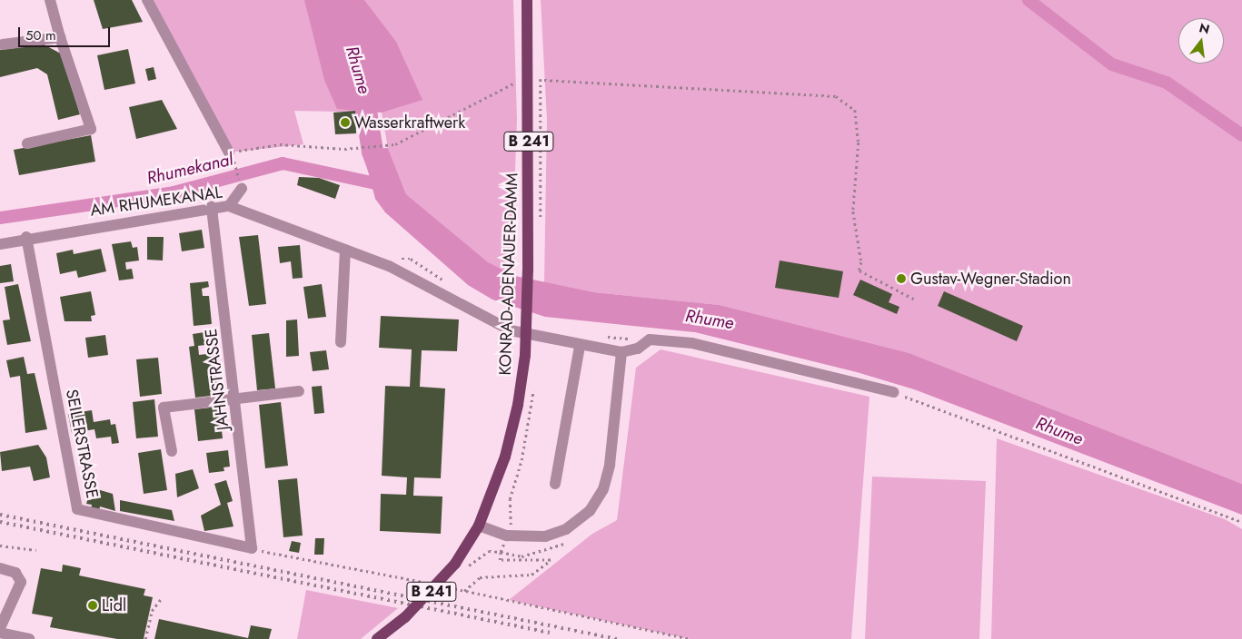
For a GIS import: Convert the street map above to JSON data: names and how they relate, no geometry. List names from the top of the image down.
{
  "streets": {
    "main road": ["B 241", "KONRAD-ADENAUER-DAMM"],
    "street": ["AM RHUMEKANAL", "JAHNSTRASSE", "SEILERSTRASSE"]
  },
  "crossings": [
    ["AM RHUMEKANAL", "JAHNSTRASSE"],
    ["AM RHUMEKANAL", "SEILERSTRASSE"],
    ["JAHNSTRASSE", "SEILERSTRASSE"]
  ],
  "water": ["Rhume", "Rhumekanal"],
  "places": ["Wasserkraftwerk", "Gustav-Wegner-Stadion", "Lidl"],
  "scale_bar": "50 m",
  "north": "top"
}
